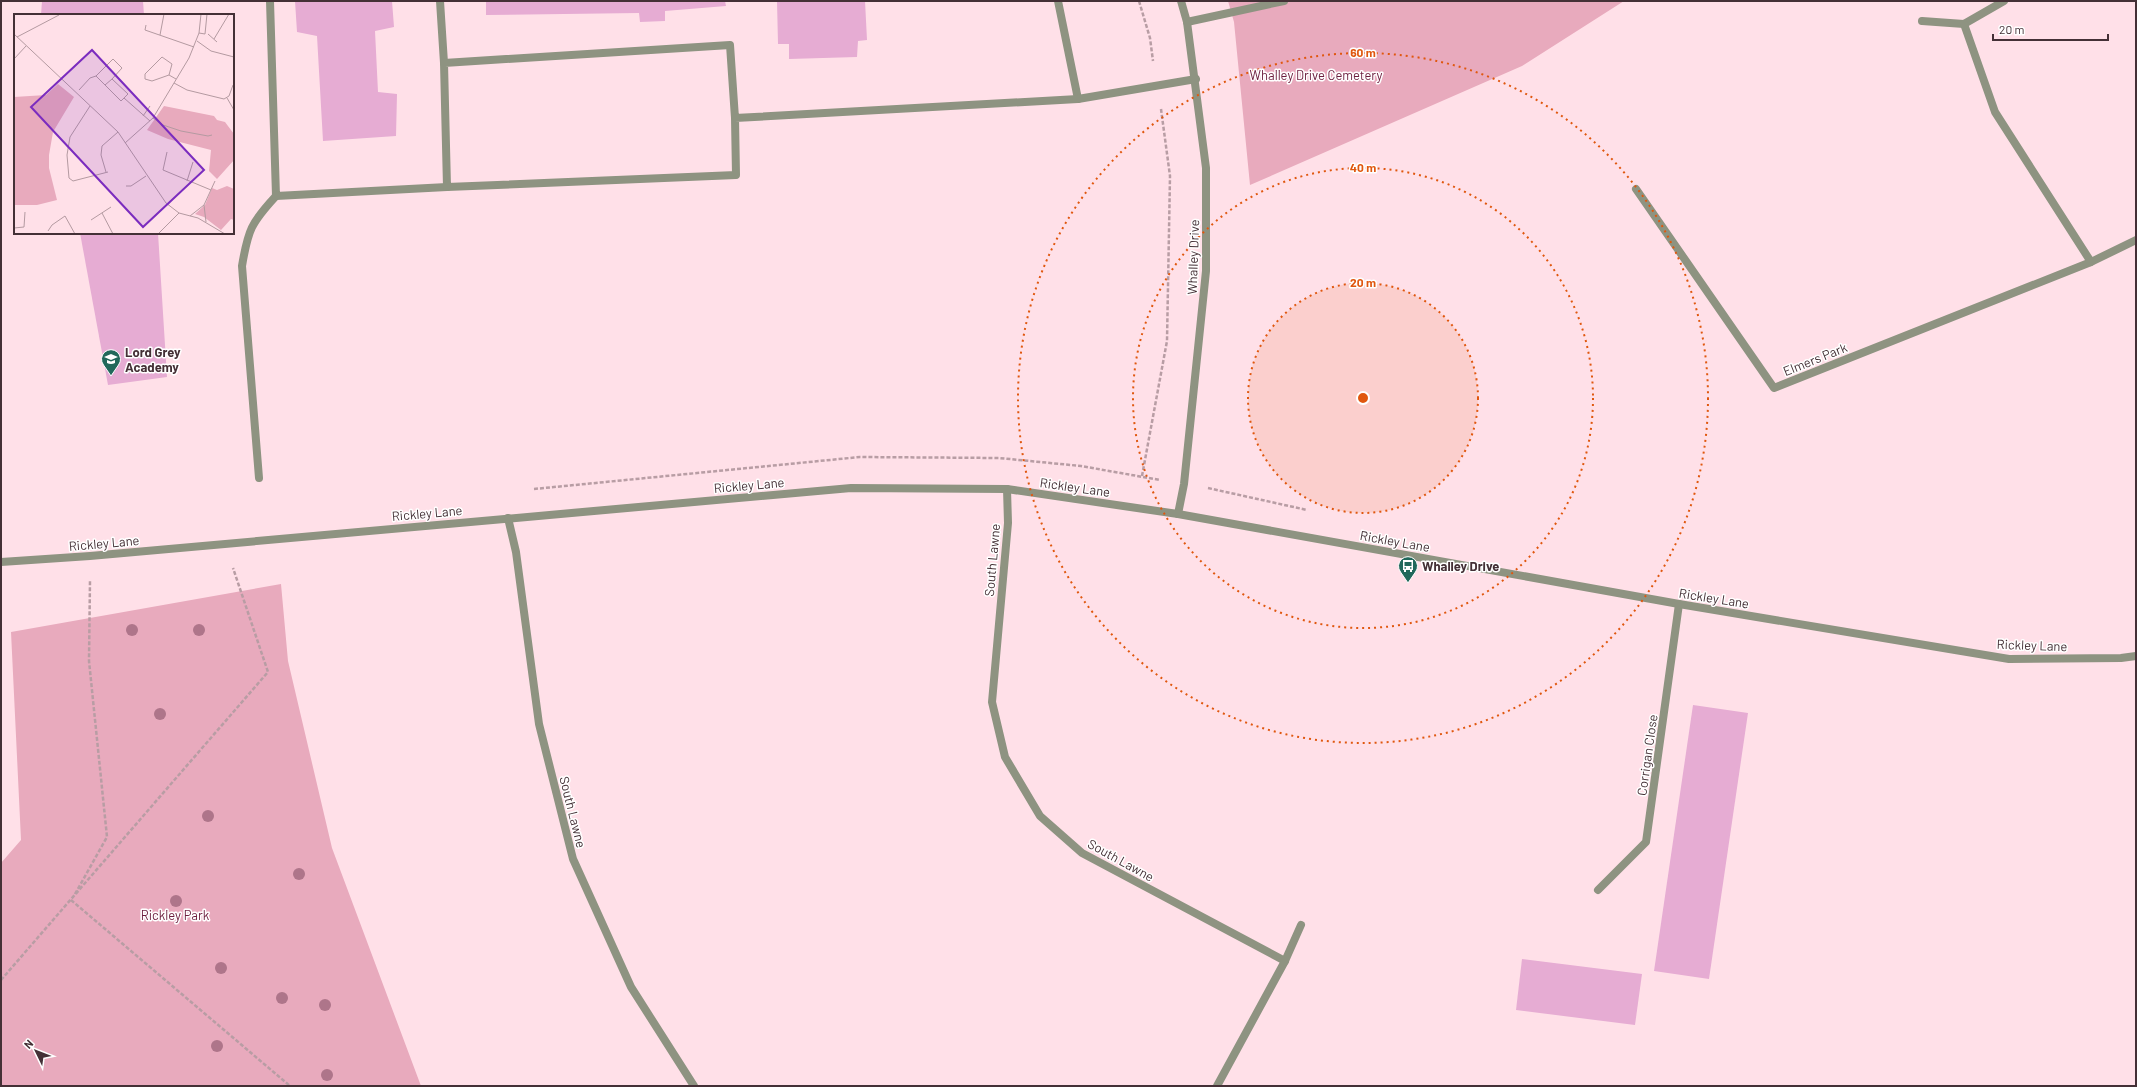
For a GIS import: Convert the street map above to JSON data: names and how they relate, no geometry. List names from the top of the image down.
{
  "streets": {
    "street": [
      "Whalley Drive",
      "Elmers Park",
      "Rickley Lane",
      "South Lawne",
      "Corrigan Close"
    ]
  },
  "crossings": [
    ["Whalley Drive", "Rickley Lane"],
    ["Rickley Lane", "South Lawne"],
    ["Rickley Lane", "Corrigan Close"]
  ],
  "parks": ["Whalley Drive Cemetery", "Rickley Park"],
  "places": {
    "school or university": ["Lord Grey Academy"],
    "bus stop": ["Whalley Drive"]
  },
  "scale_bar": "20 m",
  "north": "top left",
  "rings": ["60 m", "40 m", "20 m"]
}
